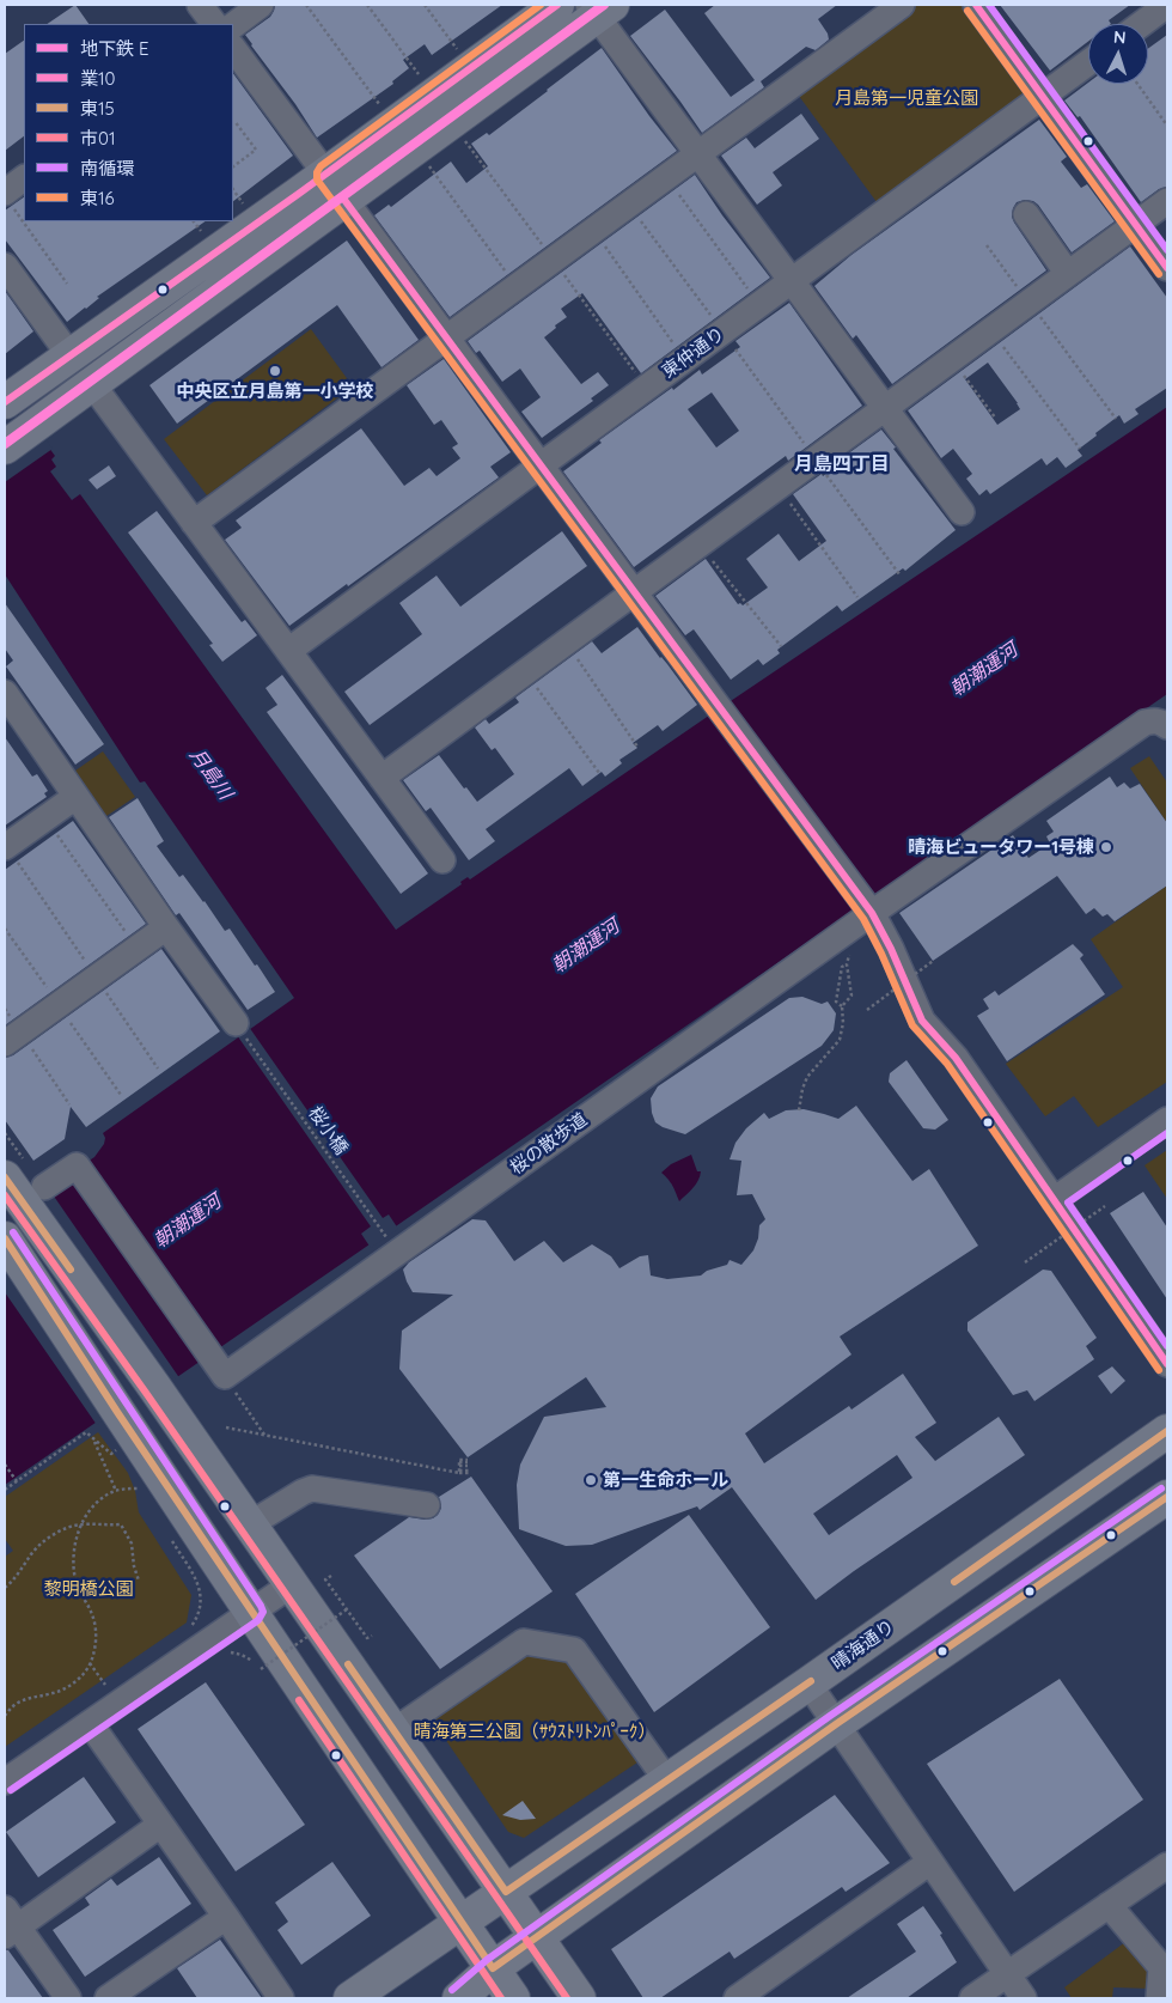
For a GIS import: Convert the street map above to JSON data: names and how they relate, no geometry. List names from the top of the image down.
{
  "streets": {
    "main road": ["晴海通り"],
    "street": ["東仲通り", "桜の散歩道"],
    "path": ["桜小橋"]
  },
  "crossings": [
    ["桜小橋", "桜の散歩道"]
  ],
  "districts": ["月島四丁目"],
  "water": ["朝潮運河", "月島川"],
  "parks": ["月島第一児童公園", "黎明橋公園", "晴海第三公園（ｻｳｽﾄﾘﾄﾝﾊﾟｰｸ）"],
  "places": ["中央区立月島第一小学校", "晴海ビュータワー1号棟", "第一生命ホール"],
  "lines": [
    "metro line E",
    "transit line 業10",
    "transit line 南循環",
    "transit line 東16",
    "transit line 東15",
    "transit line 市01"
  ],
  "legend": [
    "地下鉄 E",
    "業10",
    "東15",
    "市01",
    "南循環",
    "東16"
  ],
  "north": "top"
}
